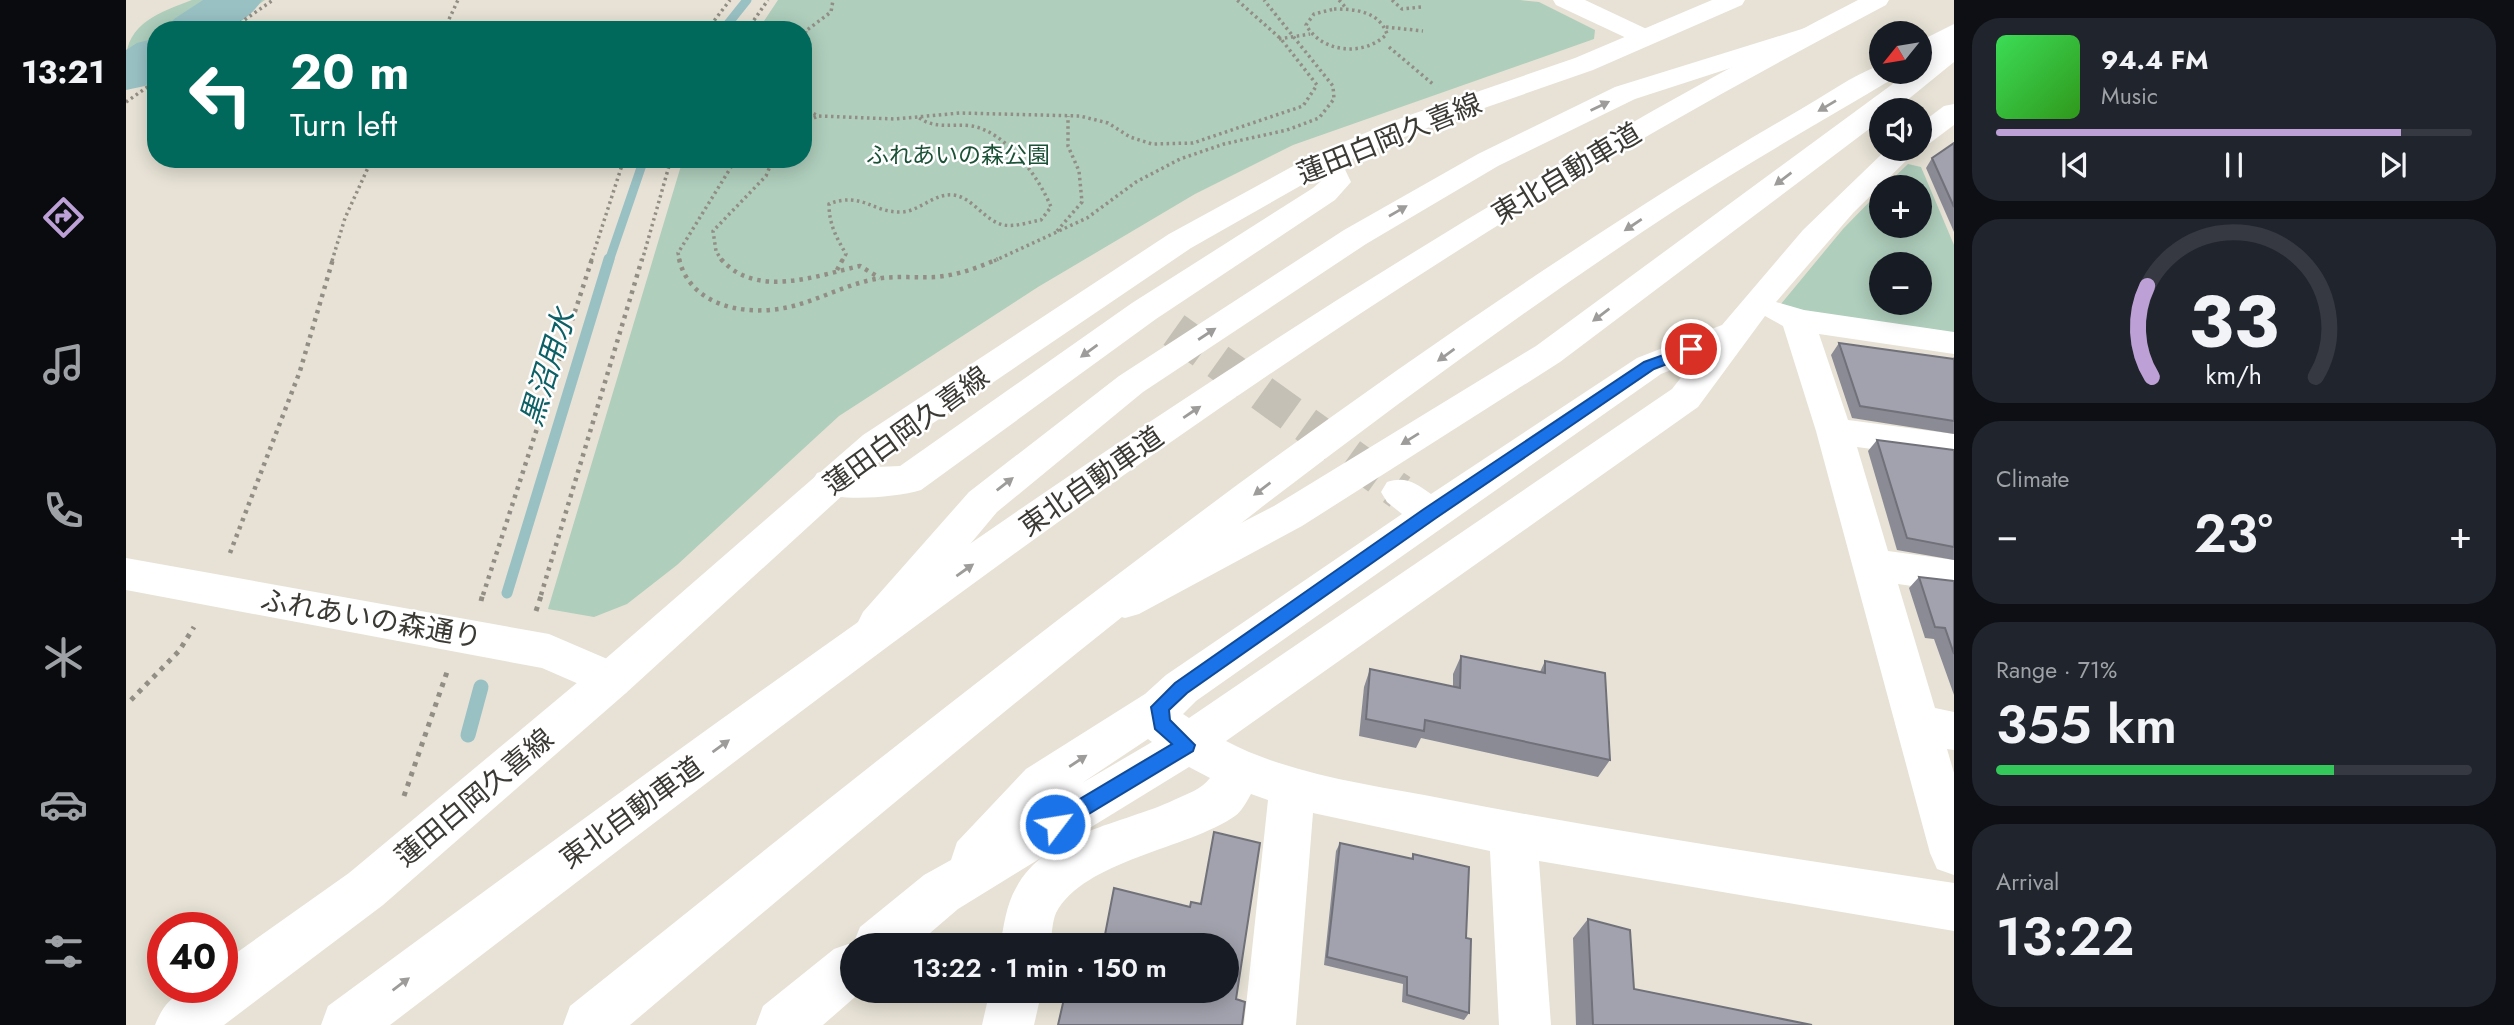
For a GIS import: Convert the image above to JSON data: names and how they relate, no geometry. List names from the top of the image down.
{
  "streets": {
    "main road": ["蓮田白岡久喜線", "東北自動車道", "ふれあいの森通り"]
  },
  "crossings": [
    ["蓮田白岡久喜線", "ふれあいの森通り"]
  ],
  "water": ["黒沼用水"],
  "parks": ["ふれあいの森公園"],
  "north": "bottom left",
  "page": {
    "tabs": "13:21",
    "map_buttons": ["+", "−"],
    "turn": ["20 m", "Turn left"],
    "song": ["94.4 FM", "Music"],
    "tile": [
      "Climate",
      ["Range · 71%", "355 km"],
      ["Arrival", "13:22"]
    ],
    "heat": ["−", "23°", "+"],
    "limit": "40",
    "trip": "13:22 · 1 min · 150 m",
    "gauge": ["33", "km/h"]
  }
}
